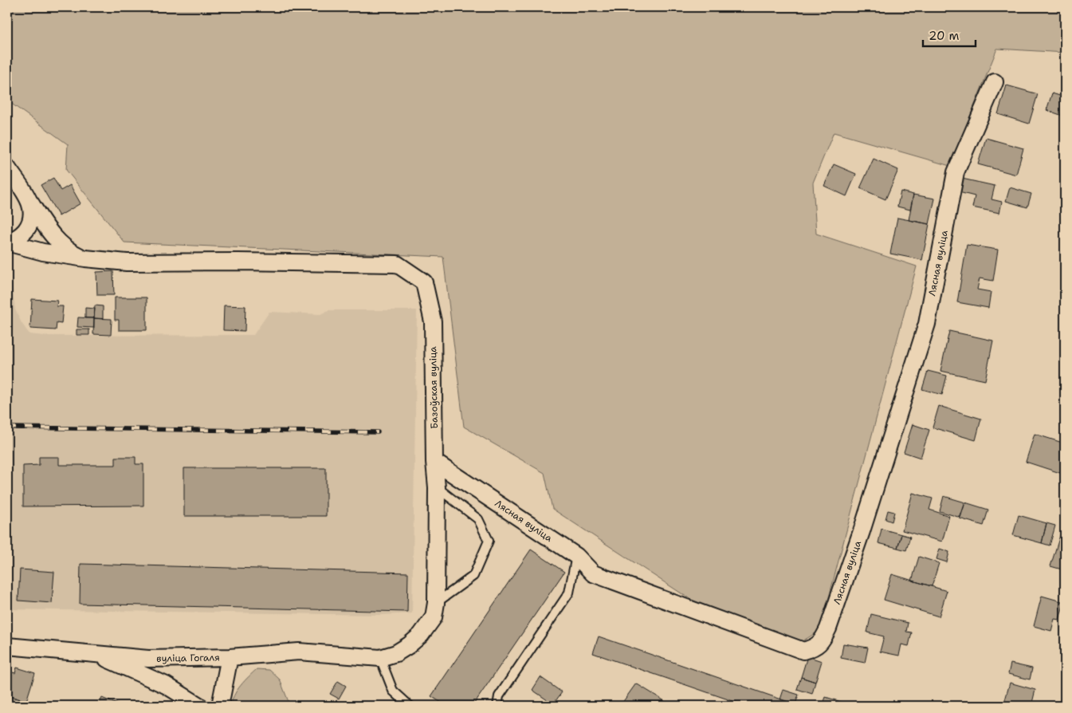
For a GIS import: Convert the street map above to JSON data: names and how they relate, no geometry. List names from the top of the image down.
{
  "streets": {
    "street": ["Лясная вуліца", "Базоўская вуліца", "вуліца Гогаля"]
  },
  "crossings": [
    ["Лясная вуліца", "Базоўская вуліца"],
    ["Базоўская вуліца", "вуліца Гогаля"]
  ],
  "scale_bar": "20 m"
}
